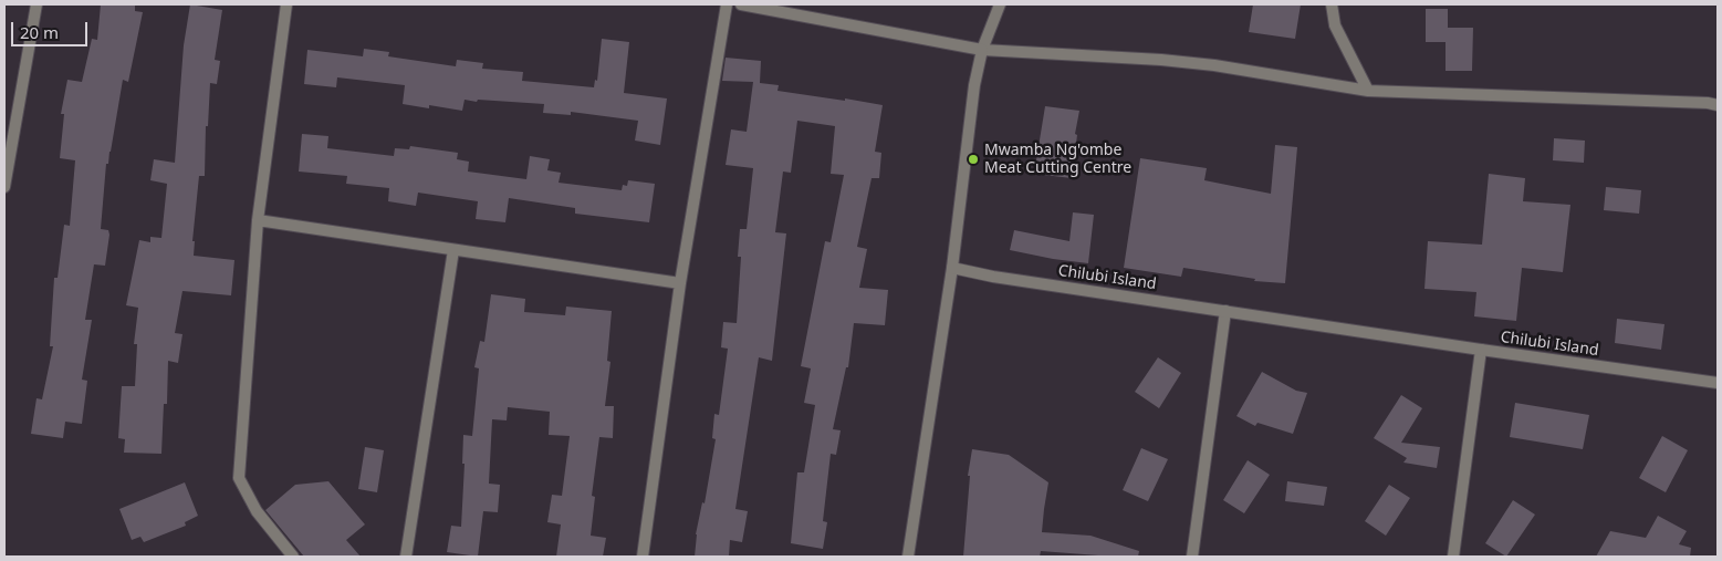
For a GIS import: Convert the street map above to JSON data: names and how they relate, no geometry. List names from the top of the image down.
{
  "streets": {
    "street": ["Chilubi Island"]
  },
  "places": ["Mwamba Ng'ombe Meat Cutting Centre"],
  "scale_bar": "20 m"
}
